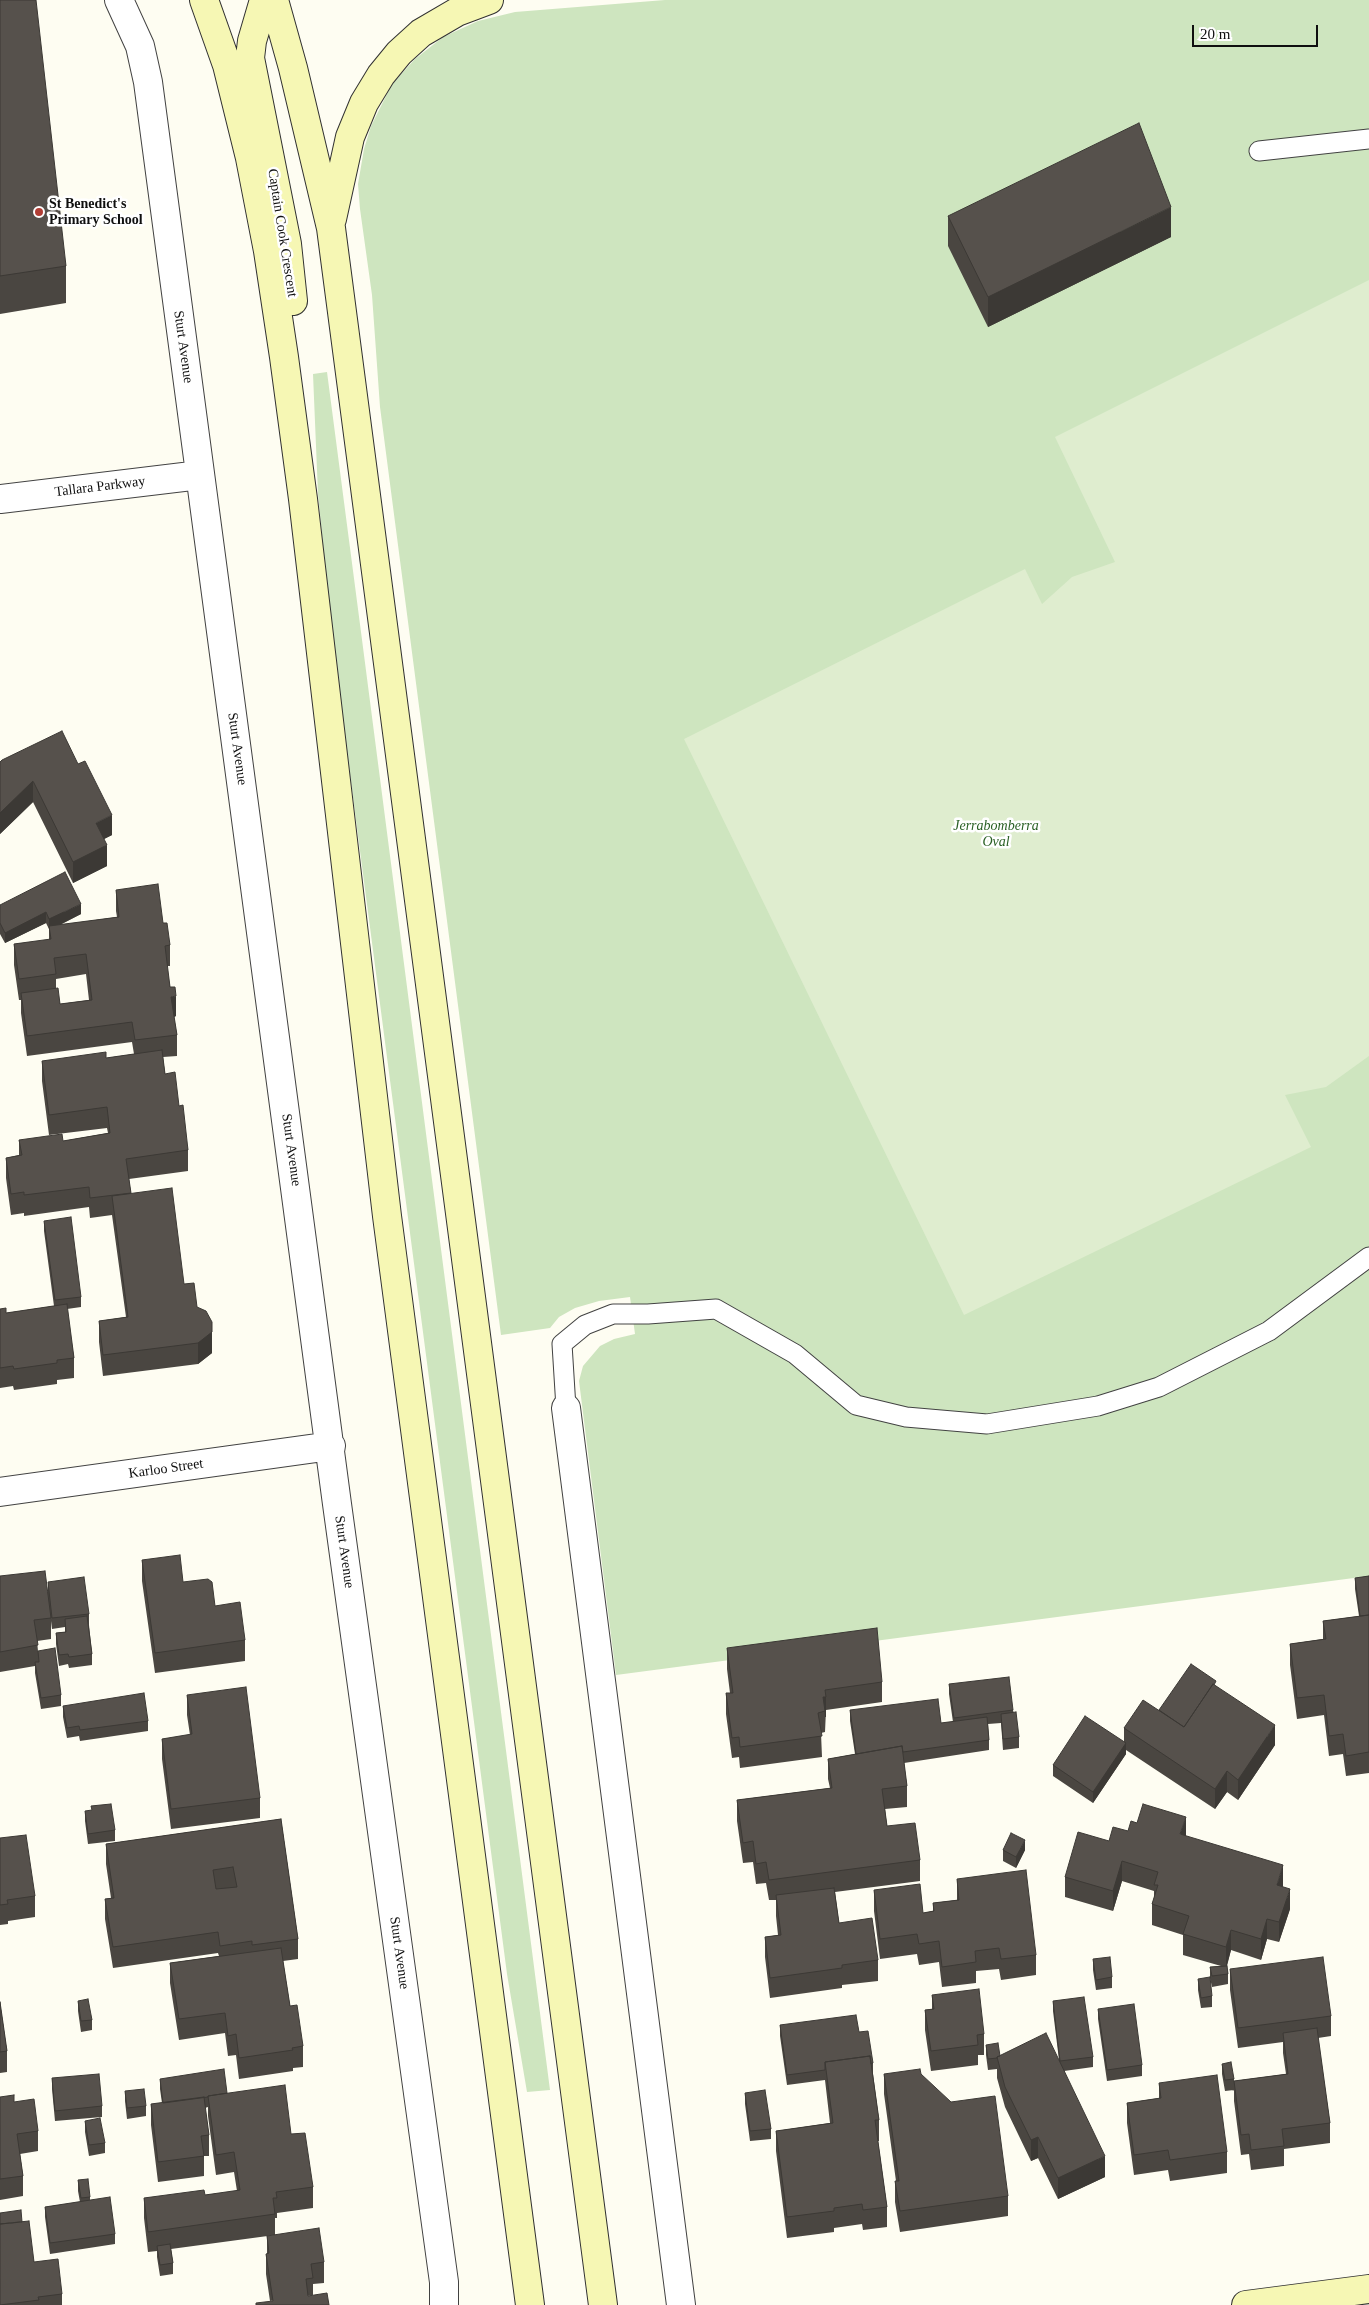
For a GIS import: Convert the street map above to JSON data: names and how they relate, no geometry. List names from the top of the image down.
{
  "streets": {
    "main road": ["Captain Cook Crescent"],
    "street": ["Sturt Avenue", "Tallara Parkway", "Karloo Street"]
  },
  "crossings": [
    ["Sturt Avenue", "Tallara Parkway"],
    ["Sturt Avenue", "Karloo Street"]
  ],
  "parks": ["Jerrabomberra Oval"],
  "places": ["St Benedict's Primary School"],
  "scale_bar": "20 m"
}
